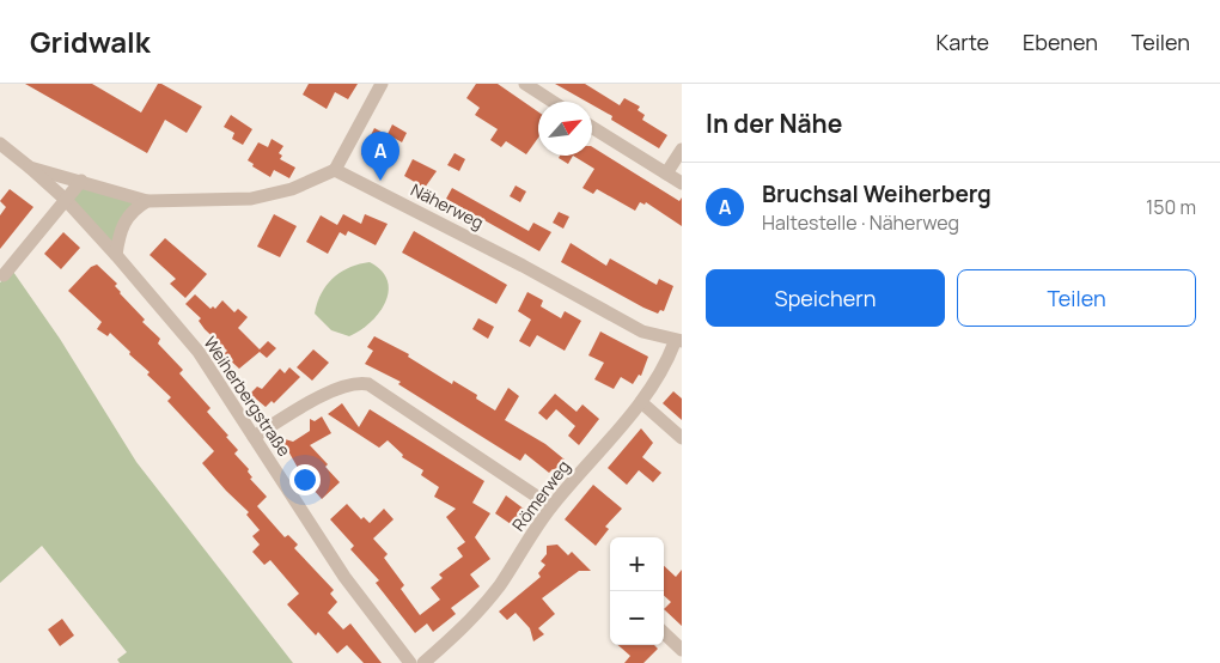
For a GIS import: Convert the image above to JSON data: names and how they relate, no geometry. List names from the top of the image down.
{
  "streets": {
    "street": ["Näherweg", "Weiherbergstraße", "Römerweg"]
  },
  "crossings": [
    ["Näherweg", "Römerweg"]
  ],
  "north": "top right",
  "page": {
    "header": "Gridwalk",
    "nav": ["Karte", "Ebenen", "Teilen"],
    "heading": "In der Nähe",
    "pins": "A",
    "list": [
      {
        "mark": "A",
        "name": "Bruchsal Weiherberg",
        "note": "Haltestelle · Näherweg",
        "value": "150 m"
      }
    ],
    "buttons": ["Speichern", "Teilen"],
    "map_buttons": ["+", "−"]
  }
}
